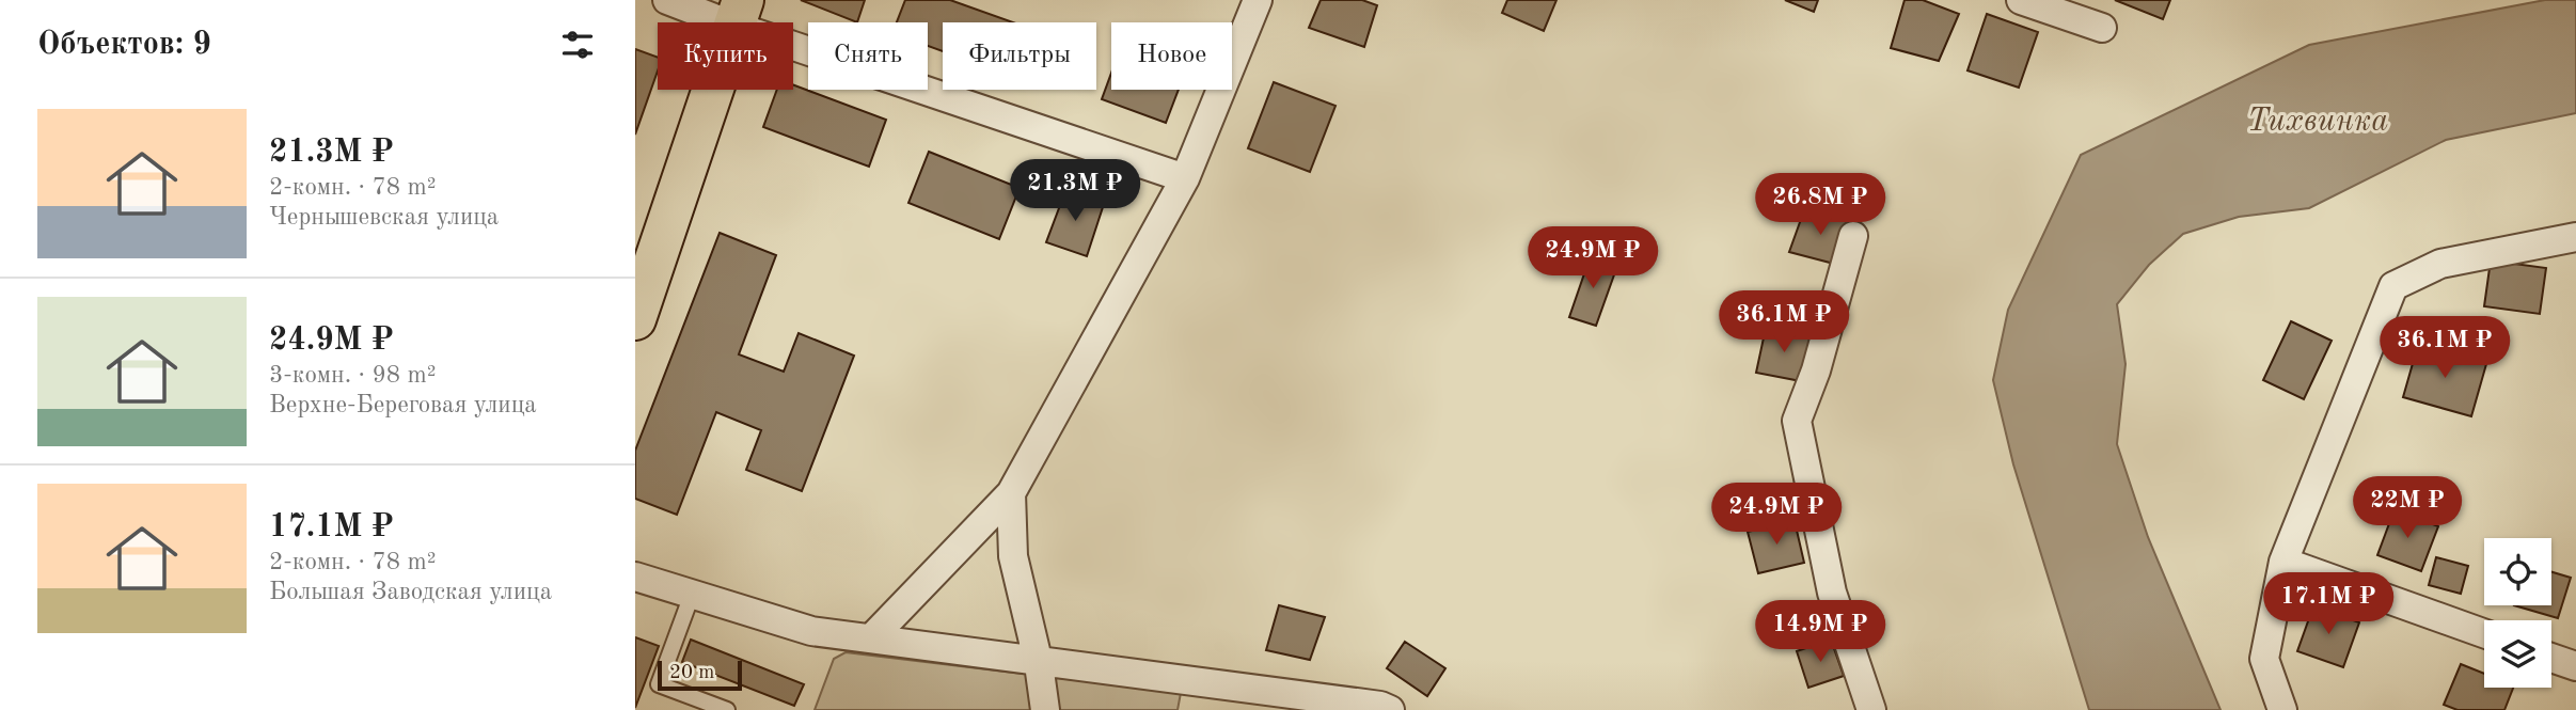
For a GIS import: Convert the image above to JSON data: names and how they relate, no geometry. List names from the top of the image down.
{
  "water": ["Тихвинка"],
  "scale_bar": "20 m",
  "page": {
    "heading": "Объектов: 9",
    "chip": [
      "Купить",
      "Снять",
      "Фильтры",
      "Новое"
    ],
    "list": [
      {
        "name": "21.3M ₽",
        "note": "2-комн. · 78 m² · Чернышевская улица"
      },
      {
        "name": "24.9M ₽",
        "note": "3-комн. · 98 m² · Верхне-Береговая улица"
      },
      {
        "name": "17.1M ₽",
        "note": "2-комн. · 78 m² · Большая Заводская улица"
      }
    ],
    "price": [
      "21.3M ₽",
      "26.8M ₽",
      "24.9M ₽",
      "36.1M ₽",
      "36.1M ₽",
      "22M ₽",
      "24.9M ₽",
      "17.1M ₽",
      "14.9M ₽"
    ],
    "scale": "20 m"
  }
}
